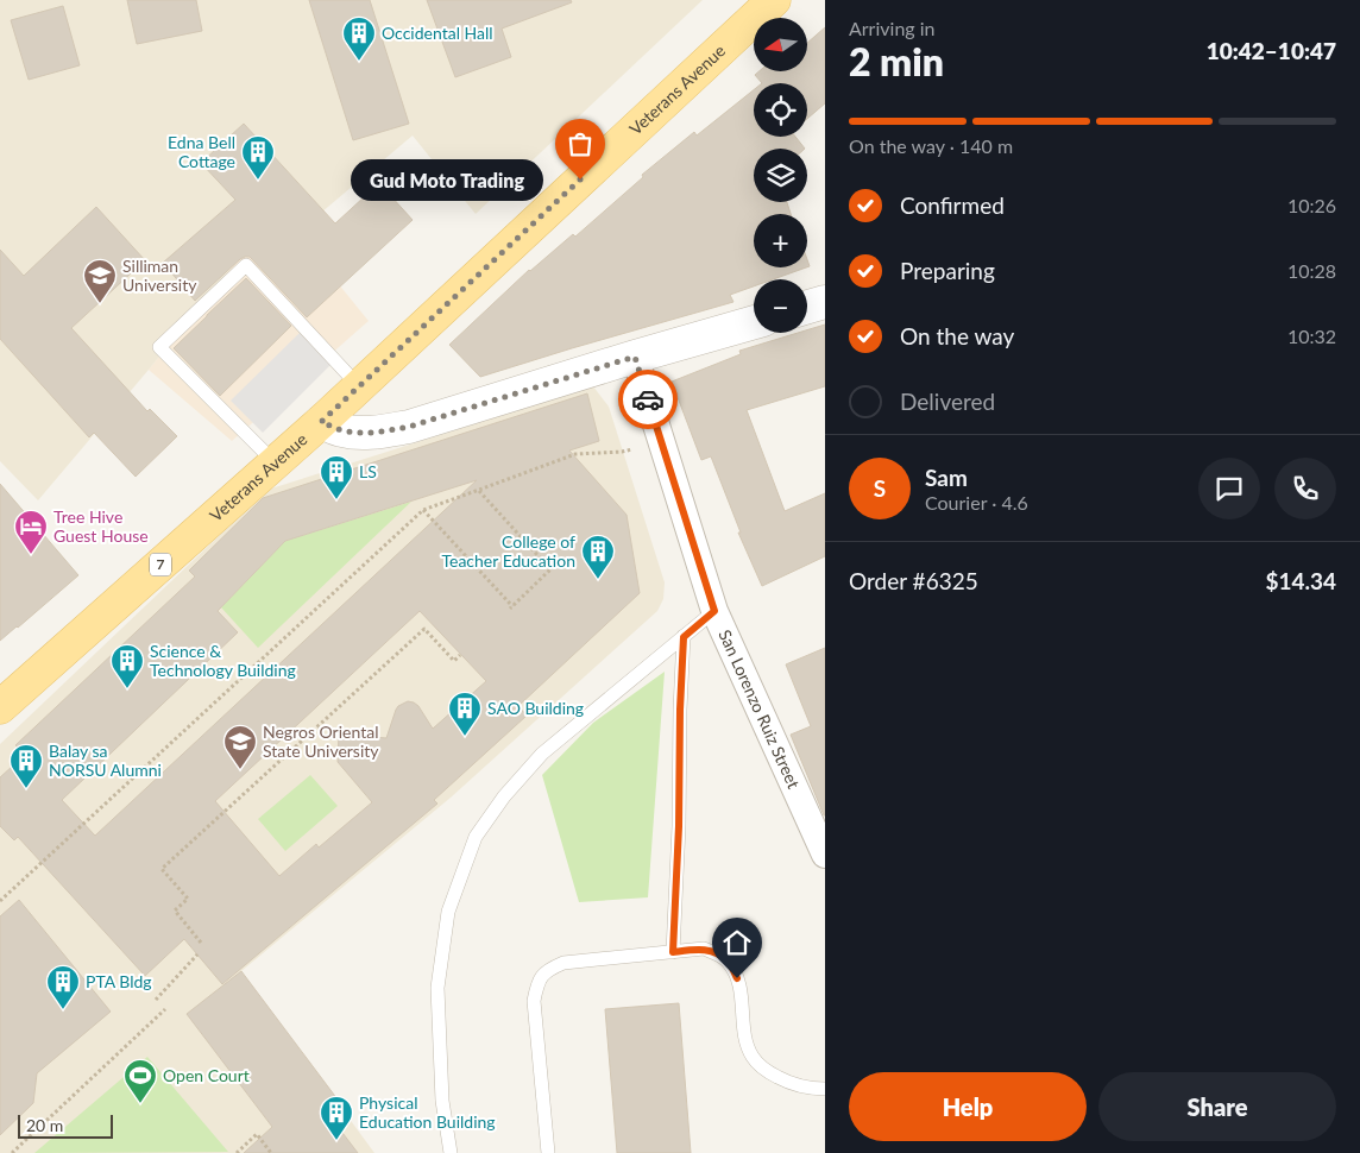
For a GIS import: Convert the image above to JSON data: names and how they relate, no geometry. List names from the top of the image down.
{
  "streets": {
    "main road": ["Veterans Avenue", "7"],
    "street": ["San Lorenzo Ruiz Street"]
  },
  "places": {
    "building": [
      "Occidental Hall",
      "Edna Bell Cottage",
      "LS",
      "College of Teacher Education",
      "Science & Technology Building",
      "SAO Building",
      "Balay sa NORSU Alumni",
      "PTA Bldg",
      "Physical Education Building"
    ],
    "other": ["Gud Moto Trading"],
    "school or university": ["Silliman University", "Negros Oriental State University"],
    "hotel": ["Tree Hive Guest House"],
    "sports": ["Open Court"]
  },
  "scale_bar": "20 m",
  "north": "left",
  "page": {
    "heading": ["2 min", "Arriving in", "10:42–10:47"],
    "panel": [
      "Sam",
      "Courier · 4.6",
      "Order #6325",
      "$14.34"
    ],
    "map_buttons": ["+", "−"],
    "bar": "On the way · 140 m",
    "bubble": "Gud Moto Trading",
    "list": [
      ["Confirmed", "10:26"],
      ["Preparing", "10:28"],
      ["On the way", "10:32"],
      "Delivered"
    ],
    "round": "S",
    "buttons": ["Help", "Share"],
    "scale": "20 m"
  }
}
